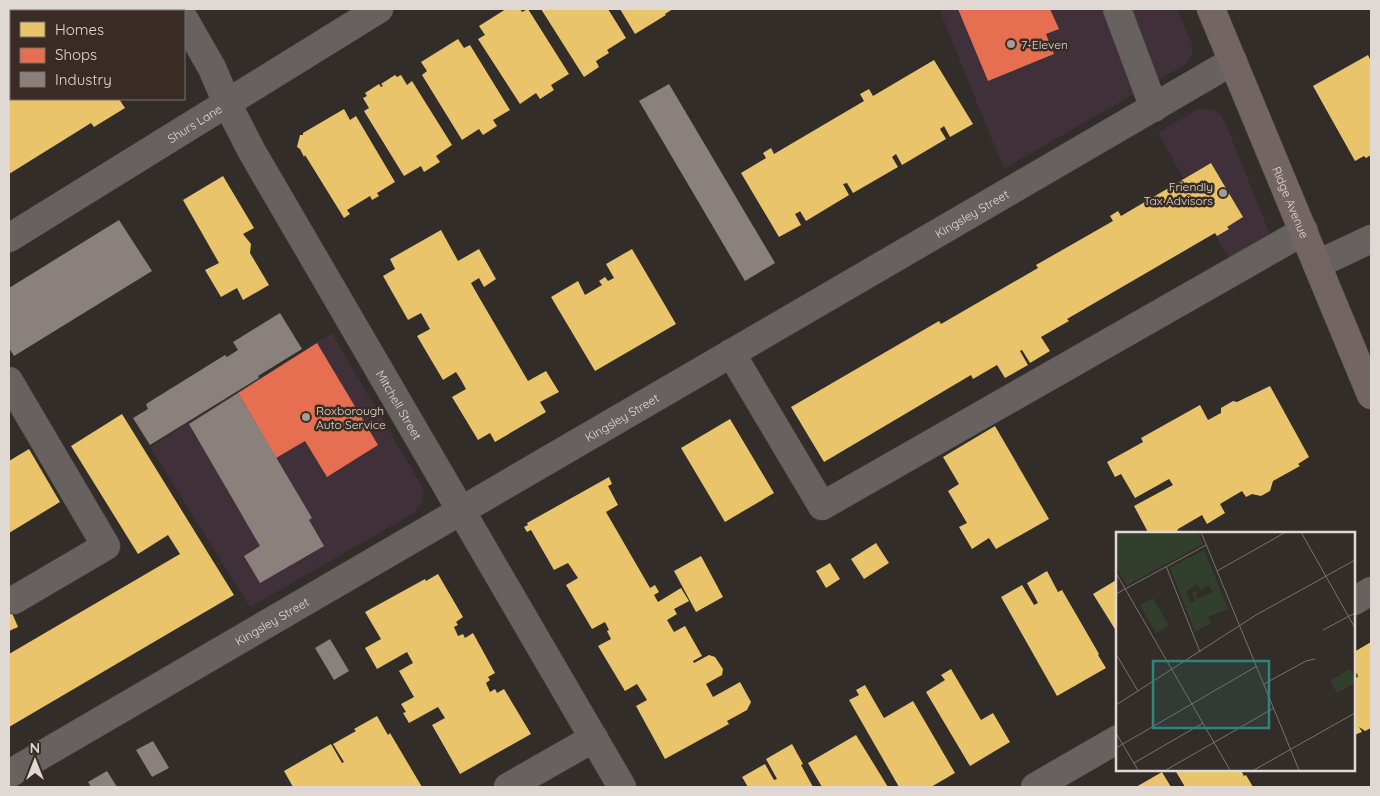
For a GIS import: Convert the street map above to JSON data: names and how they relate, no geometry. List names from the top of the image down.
{
  "streets": {
    "main road": ["Ridge Avenue"],
    "street": ["Shurs Lane", "Kingsley Street", "Mitchell Street"]
  },
  "crossings": [
    ["Shurs Lane", "Mitchell Street"],
    ["Ridge Avenue", "Kingsley Street"],
    ["Kingsley Street", "Mitchell Street"]
  ],
  "places": ["7-Eleven", "Friendly Tax Advisors", "Roxborough Auto Service"],
  "legend": ["Homes", "Shops", "Industry"],
  "north": "top"
}
